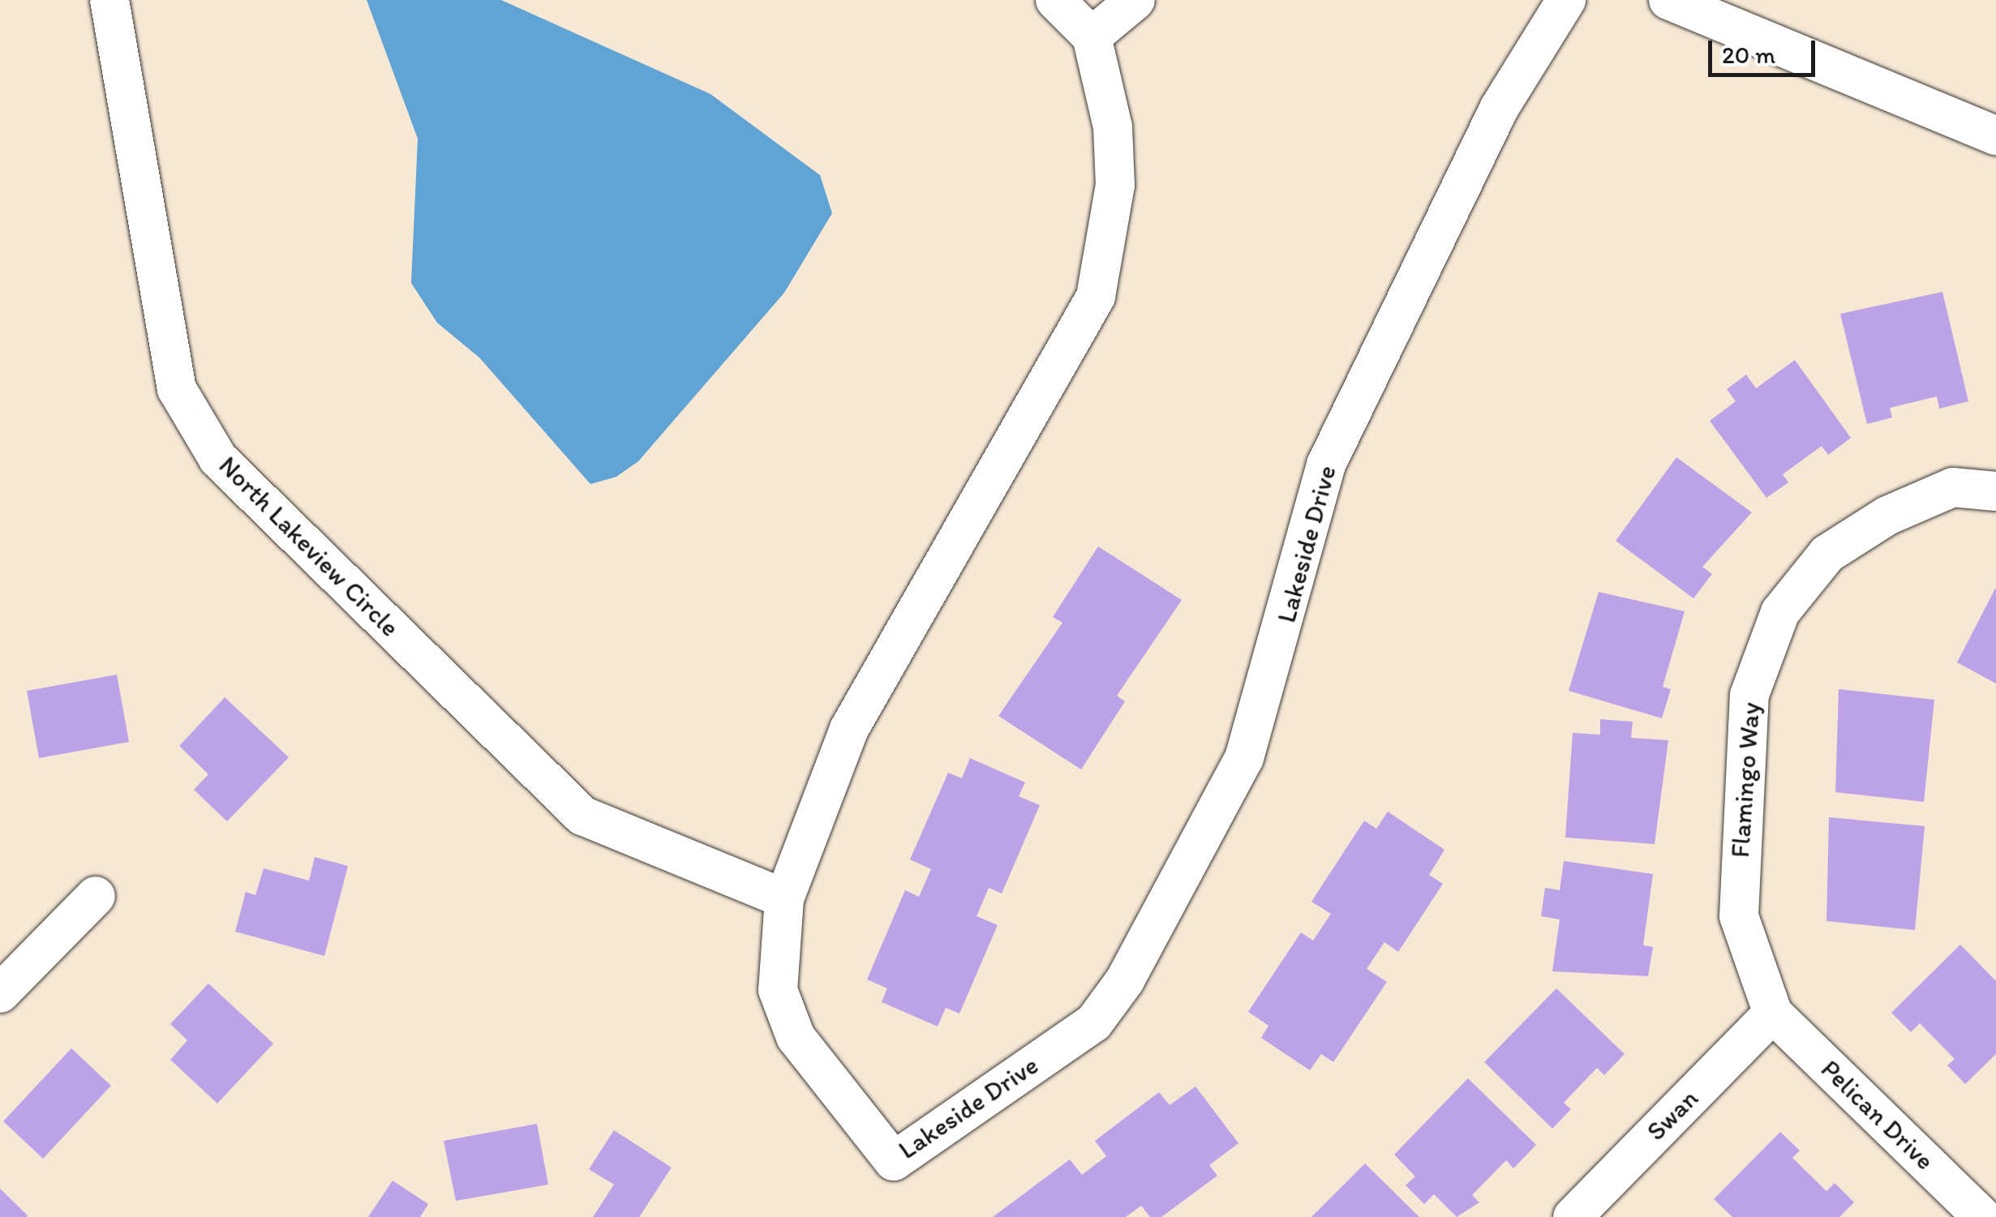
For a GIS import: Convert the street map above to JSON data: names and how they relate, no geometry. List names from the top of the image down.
{
  "streets": {
    "street": [
      "Lakeside Drive",
      "North Lakeview Circle",
      "Flamingo Way",
      "Swan",
      "Pelican Drive"
    ]
  },
  "crossings": [
    ["Lakeside Drive", "North Lakeview Circle"],
    ["Flamingo Way", "Swan"],
    ["Flamingo Way", "Pelican Drive"],
    ["Swan", "Pelican Drive"]
  ],
  "scale_bar": "20 m"
}
